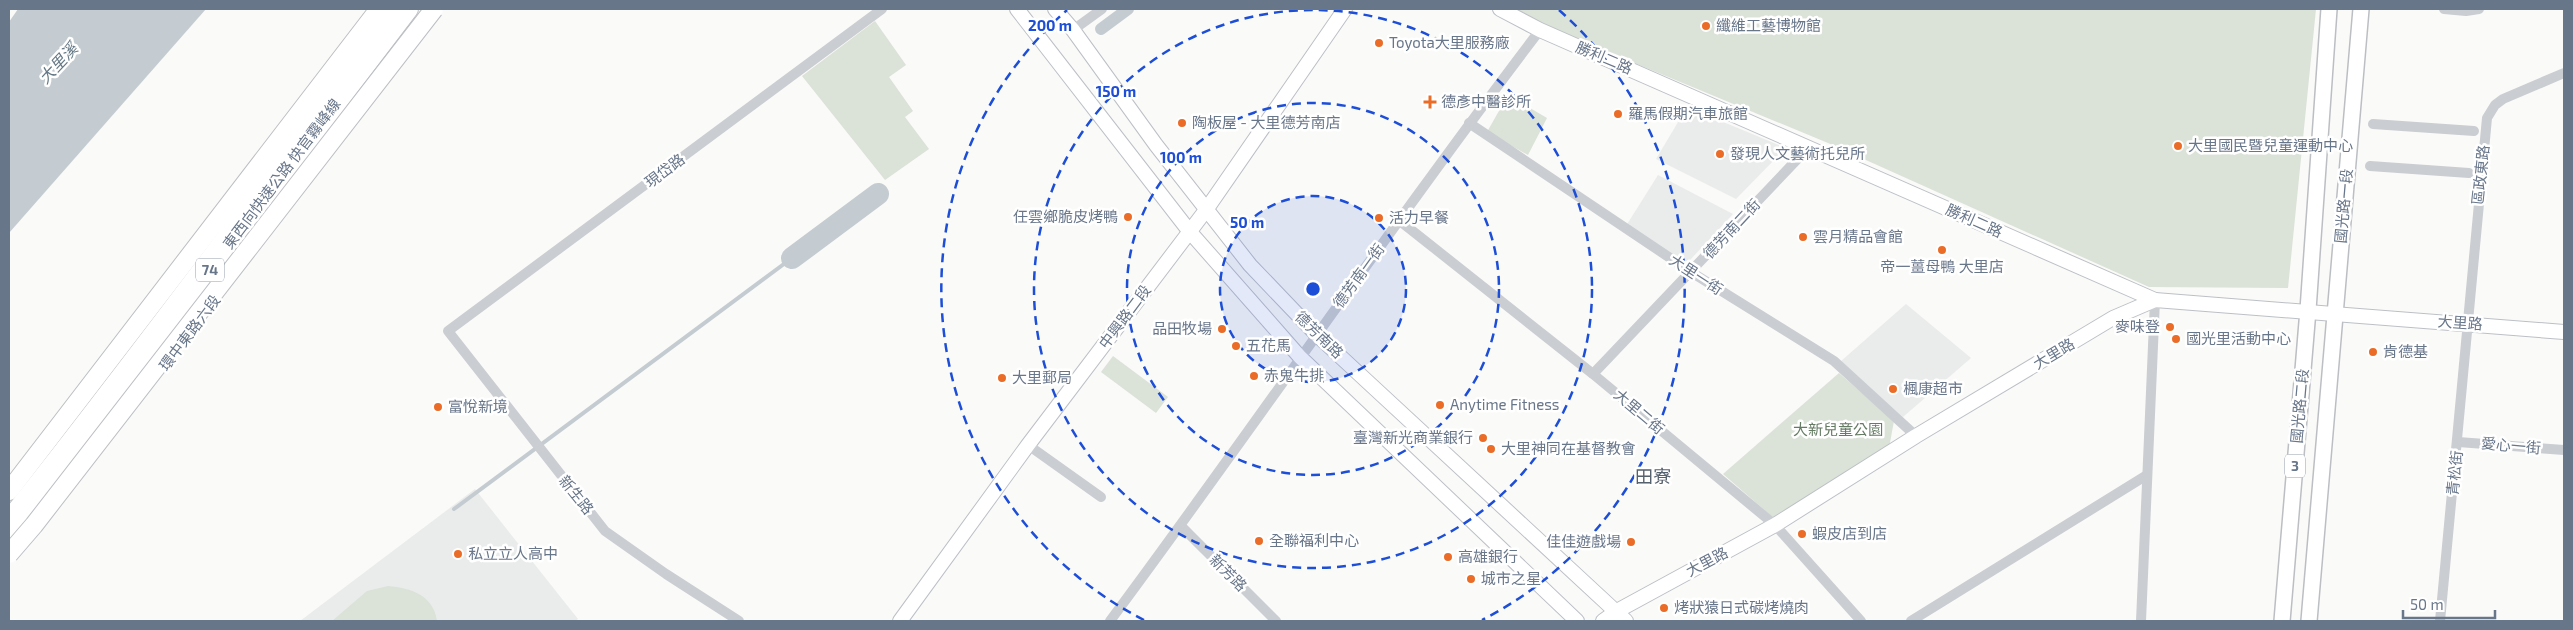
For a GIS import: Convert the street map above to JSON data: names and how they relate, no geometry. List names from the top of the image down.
{
  "streets": {
    "highway": ["東西向快速公路 快官霧峰線", "74"],
    "main road": ["國光路一段", "國光路二段", "3"],
    "street": [
      "勝利二路",
      "現岱路",
      "區政東路",
      "德芳南二街",
      "大里一街",
      "德芳南一街",
      "中興路二段",
      "大里路",
      "環中東路六段",
      "德芳南路",
      "大里二街",
      "愛心一街",
      "青松街",
      "新生路",
      "新芳路"
    ]
  },
  "crossings": [
    ["勝利二路", "德芳南二街"],
    ["勝利二路", "德芳南一街"],
    ["勝利二路", "大里路"],
    ["現岱路", "新生路"],
    ["區政東路", "大里路"],
    ["區政東路", "青松街"],
    ["國光路一段", "大里路"],
    ["國光路一段", "國光路二段"],
    ["德芳南二街", "大里一街"],
    ["德芳南二街", "大里二街"],
    ["大里一街", "德芳南一街"],
    ["大里一街", "大里路"],
    ["德芳南一街", "德芳南路"],
    ["德芳南一街", "大里二街"],
    ["德芳南一街", "新芳路"],
    ["中興路二段", "德芳南路"],
    ["大里路", "德芳南路"],
    ["大里路", "國光路二段"],
    ["大里路", "大里二街"],
    ["大里路", "青松街"],
    ["愛心一街", "青松街"]
  ],
  "districts": ["田寮"],
  "water": ["大里溪"],
  "parks": ["大新兒童公園"],
  "places": {
    "other": [
      "纖維工藝博物館",
      "Toyota大里服務廠",
      "羅馬假期汽車旅館",
      "陶板屋 - 大里德芳南店",
      "大里國民暨兒童運動中心",
      "發現人文藝術托兒所",
      "任雲鄉脆皮烤鴨",
      "活力早餐",
      "雲月精品會館",
      "帝一薑母鴨 大里店",
      "麥味登",
      "品田牧場",
      "國光里活動中心",
      "五花馬",
      "肯德基",
      "赤鬼牛排",
      "大里郵局",
      "楓康超市",
      "Anytime Fitness",
      "富悅新境",
      "臺灣新光商業銀行",
      "大里神同在基督教會",
      "蝦皮店到店",
      "全聯福利中心",
      "佳佳遊戲場",
      "私立立人高中",
      "高雄銀行",
      "城市之星",
      "烤狀猿日式碳烤燒肉"
    ],
    "health": ["德彥中醫診所"]
  },
  "scale_bar": "50 m",
  "rings": [
    "200 m",
    "150 m",
    "100 m",
    "50 m"
  ]
}
